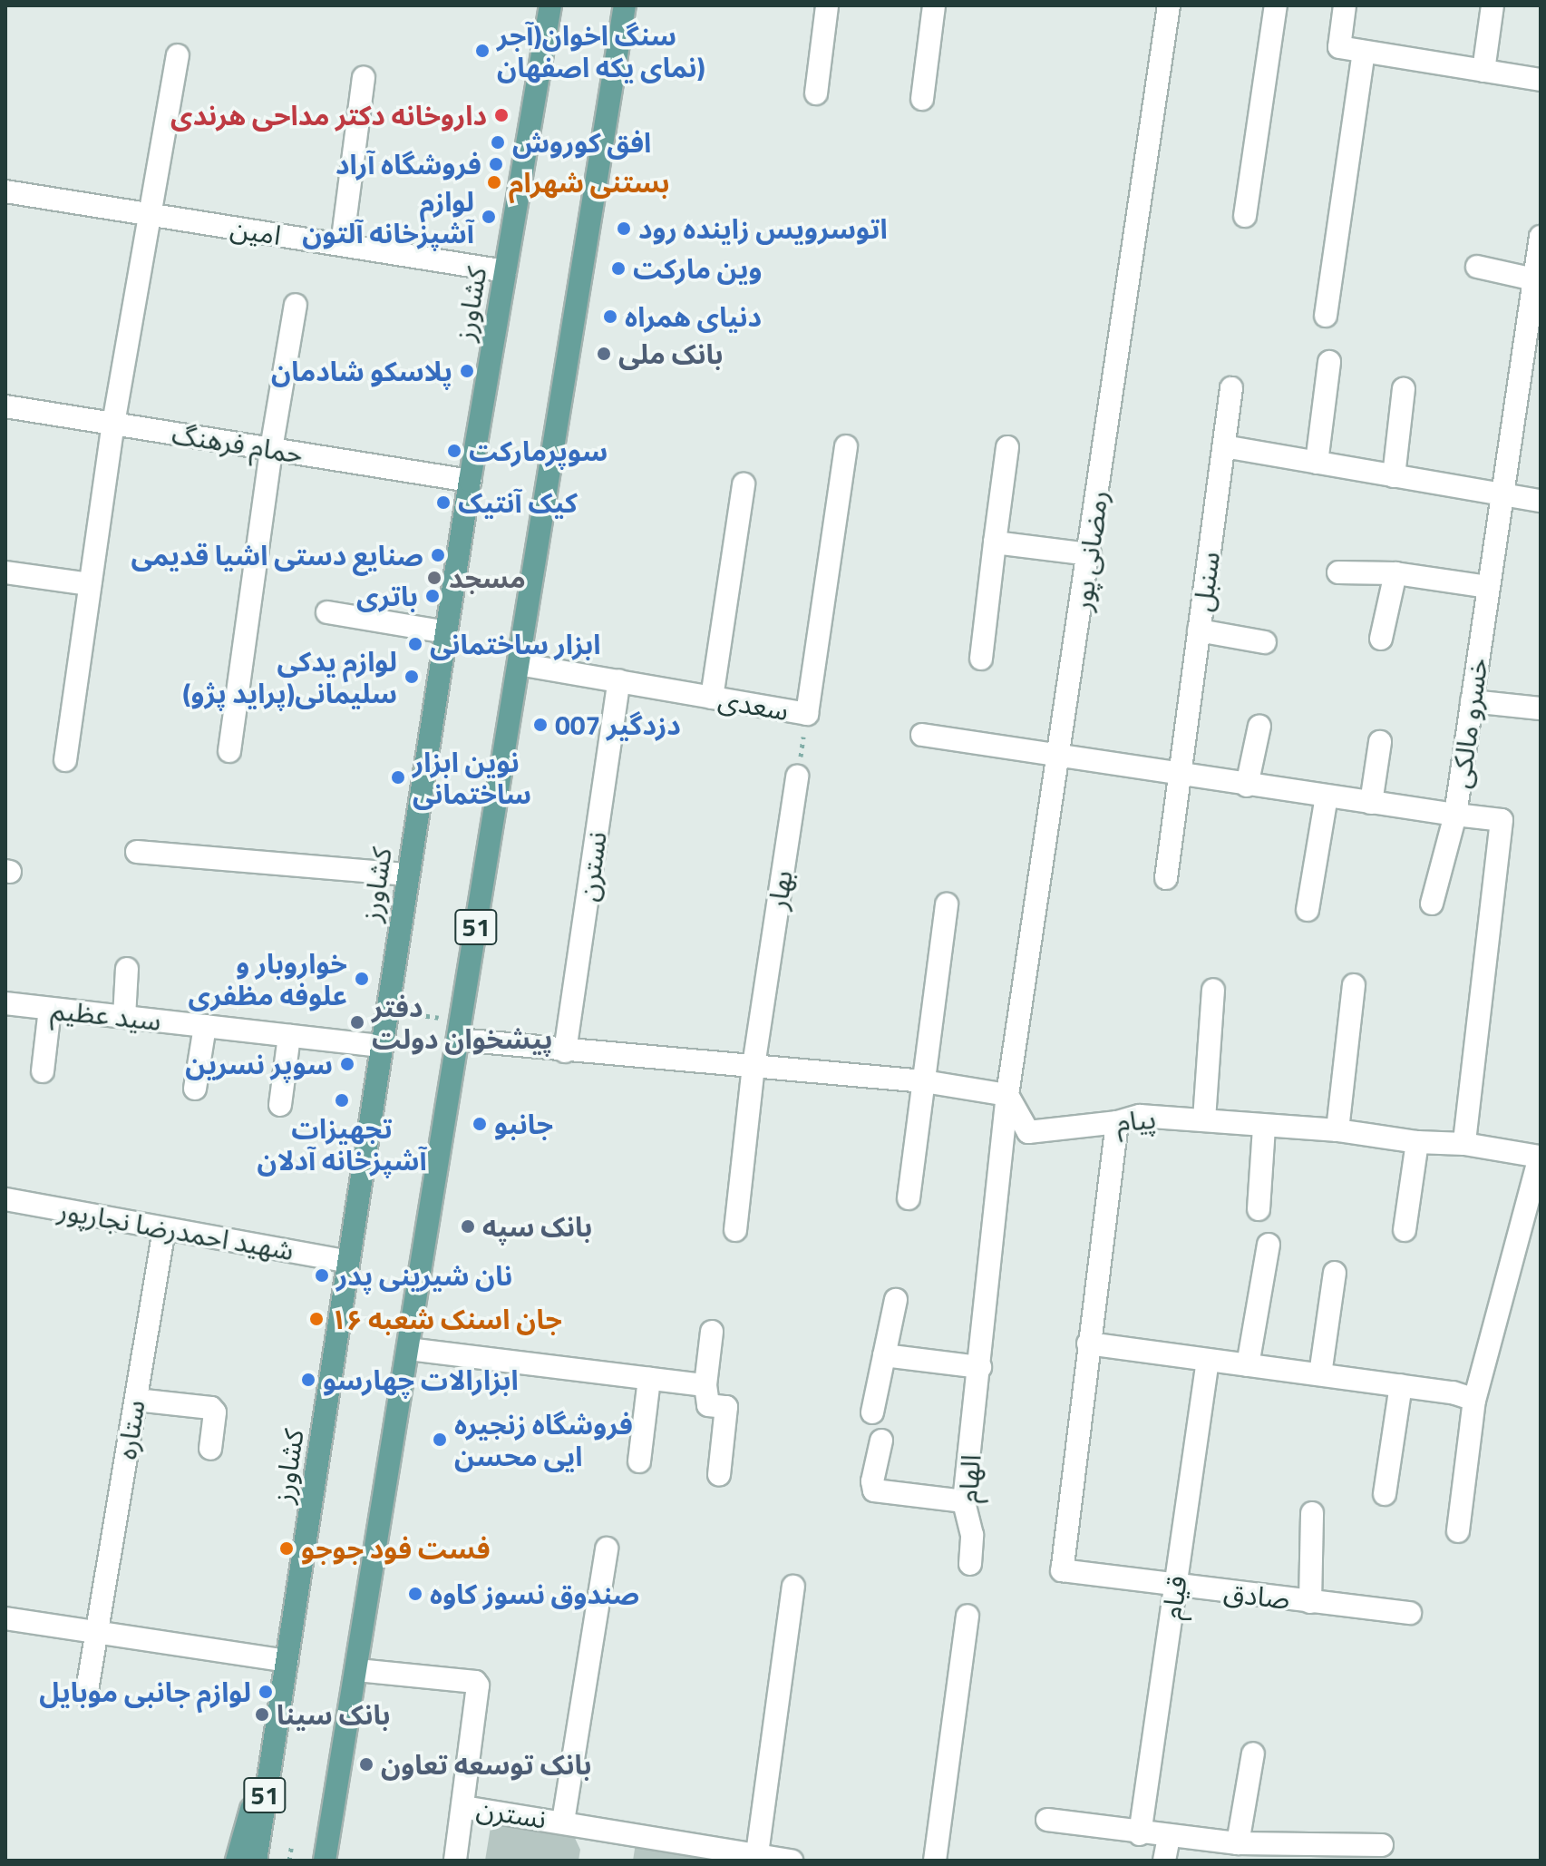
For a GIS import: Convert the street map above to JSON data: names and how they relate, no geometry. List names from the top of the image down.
{
  "streets": {
    "main road": ["کشاورز", "51"],
    "street": [
      "امین",
      "حمام فرهنگ",
      "رمضانی پور",
      "سنبل",
      "سعدی",
      "خسرو مالکی",
      "نسترن",
      "بهار",
      "سید عظیم",
      "پیام",
      "شهید احمدرضا نجارپور",
      "ستاره",
      "الهام",
      "صادق",
      "قیام"
    ]
  },
  "crossings": [
    ["امین", "کشاورز"],
    ["کشاورز", "حمام فرهنگ"],
    ["کشاورز", "سید عظیم"],
    ["کشاورز", "شهید احمدرضا نجارپور"],
    ["رمضانی پور", "خسرو مالکی"],
    ["رمضانی پور", "پیام"],
    ["رمضانی پور", "الهام"],
    ["سنبل", "خسرو مالکی"],
    ["سعدی", "نسترن"],
    ["سعدی", "51"],
    ["نسترن", "51"],
    ["پیام", "الهام"],
    ["شهید احمدرضا نجارپور", "ستاره"],
    ["صادق", "قیام"]
  ],
  "places": [
    "سنگ اخوان(آجر نمای یکه اصفهان)",
    "داروخانه دکتر مداحی هرندی",
    "افق کوروش",
    "فروشگاه آراد",
    "بستنی شهرام",
    "لوازم آشپزخانه آلتون",
    "اتوسرویس زاینده رود",
    "وین مارکت",
    "دنیای همراه",
    "بانک ملی",
    "پلاسکو شادمان",
    "سوپرمارکت",
    "کیک آنتیک",
    "صنایع دستی اشیا قدیمی",
    "مسجد",
    "باتری",
    "ابزار ساختمانی",
    "لوازم یدکی سلیمانی(پراید پژو)",
    "دزدگیر 007",
    "نوین ابزار ساختمانی",
    "خواروبار و علوفه مظفری",
    "دفتر پیشخوان دولت",
    "سوپر نسرین",
    "تجهیزات آشپزخانه آدلان",
    "جانبو",
    "بانک سپه",
    "نان شیرینی پدر",
    "جان اسنک شعبه ۱۶",
    "ابزارالات چهارسو",
    "فروشگاه زنجیره ایی محسن",
    "فست فود جوجو",
    "صندوق نسوز کاوه",
    "لوازم جانبی موبایل",
    "بانک سینا",
    "بانک توسعه تعاون"
  ]
}
